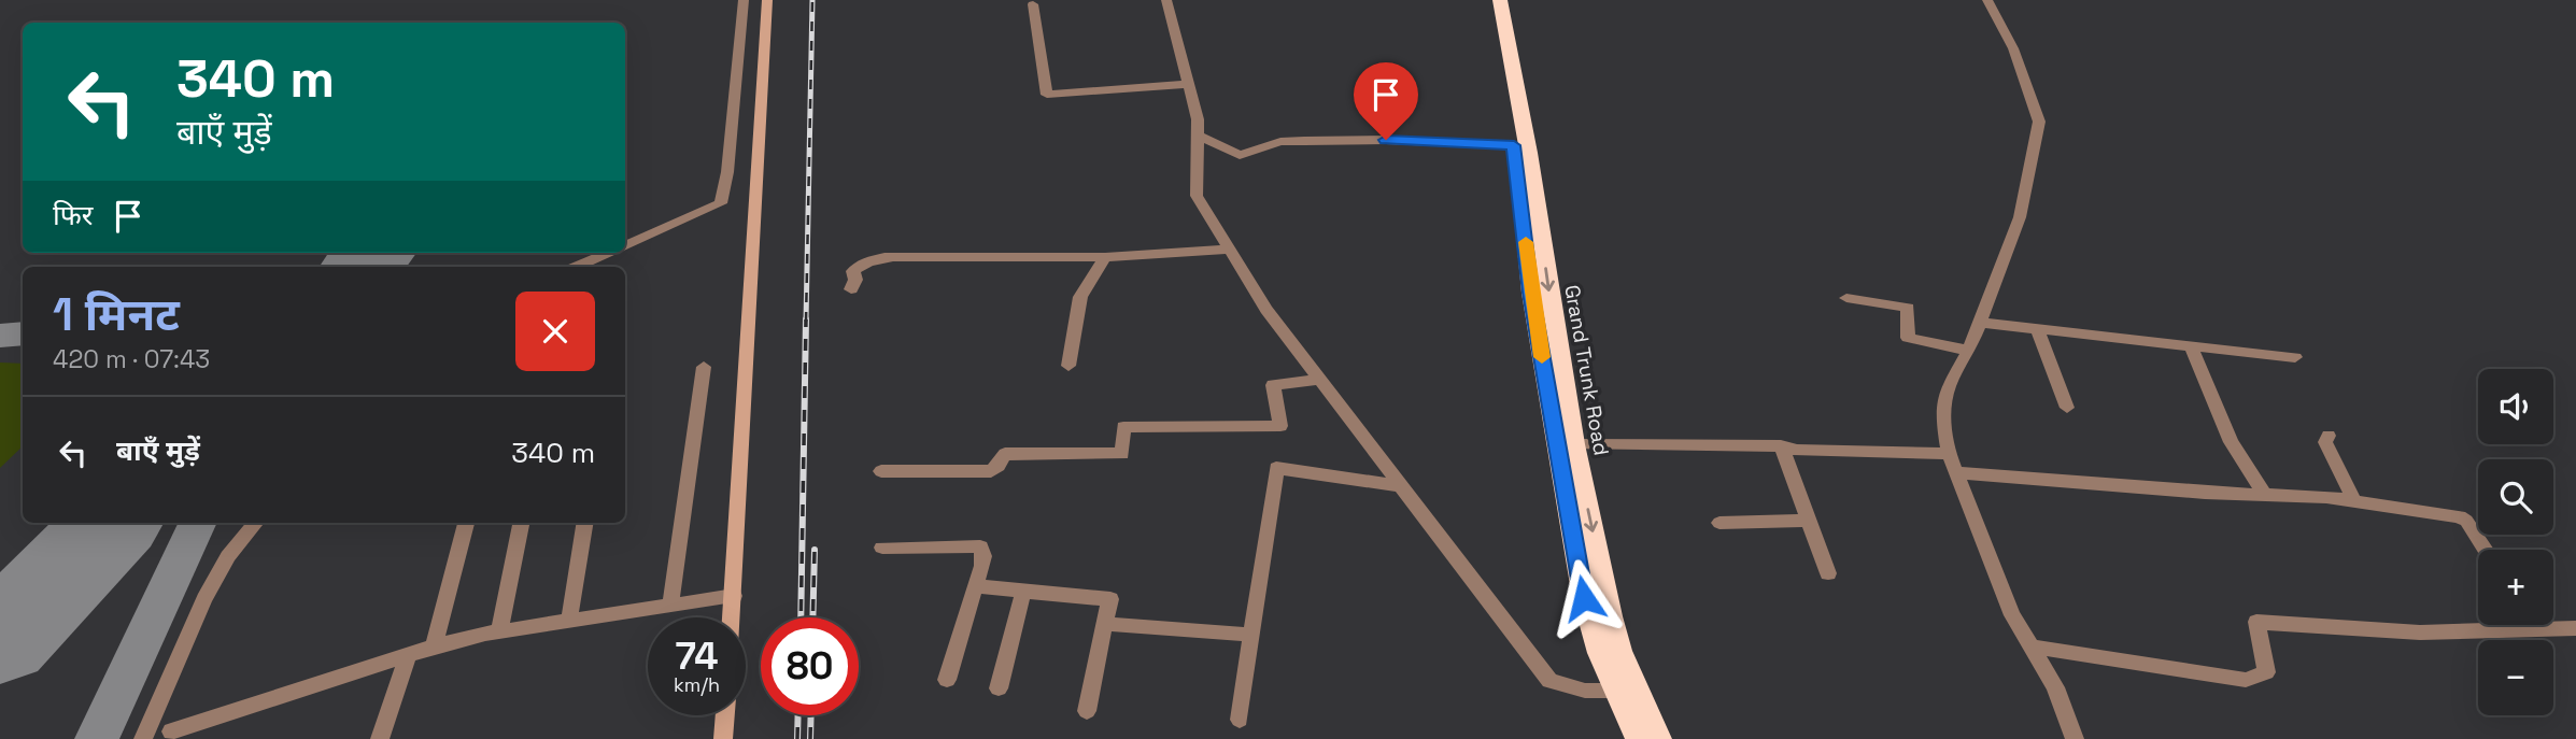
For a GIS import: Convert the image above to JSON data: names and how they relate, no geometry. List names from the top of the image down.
{
  "streets": {
    "highway": ["Grand Trunk Road"]
  },
  "page": {
    "turn": ["340 m", "बाएँ मुड़ें"],
    "then": "फिर",
    "heading": ["1 मिनट", "420 m · 07:43"],
    "map_buttons": ["+", "−"],
    "list": [
      {
        "name": "बाएँ मुड़ें",
        "value": "340 m"
      }
    ],
    "speed": "74 km/h",
    "limit": "80"
  }
}
